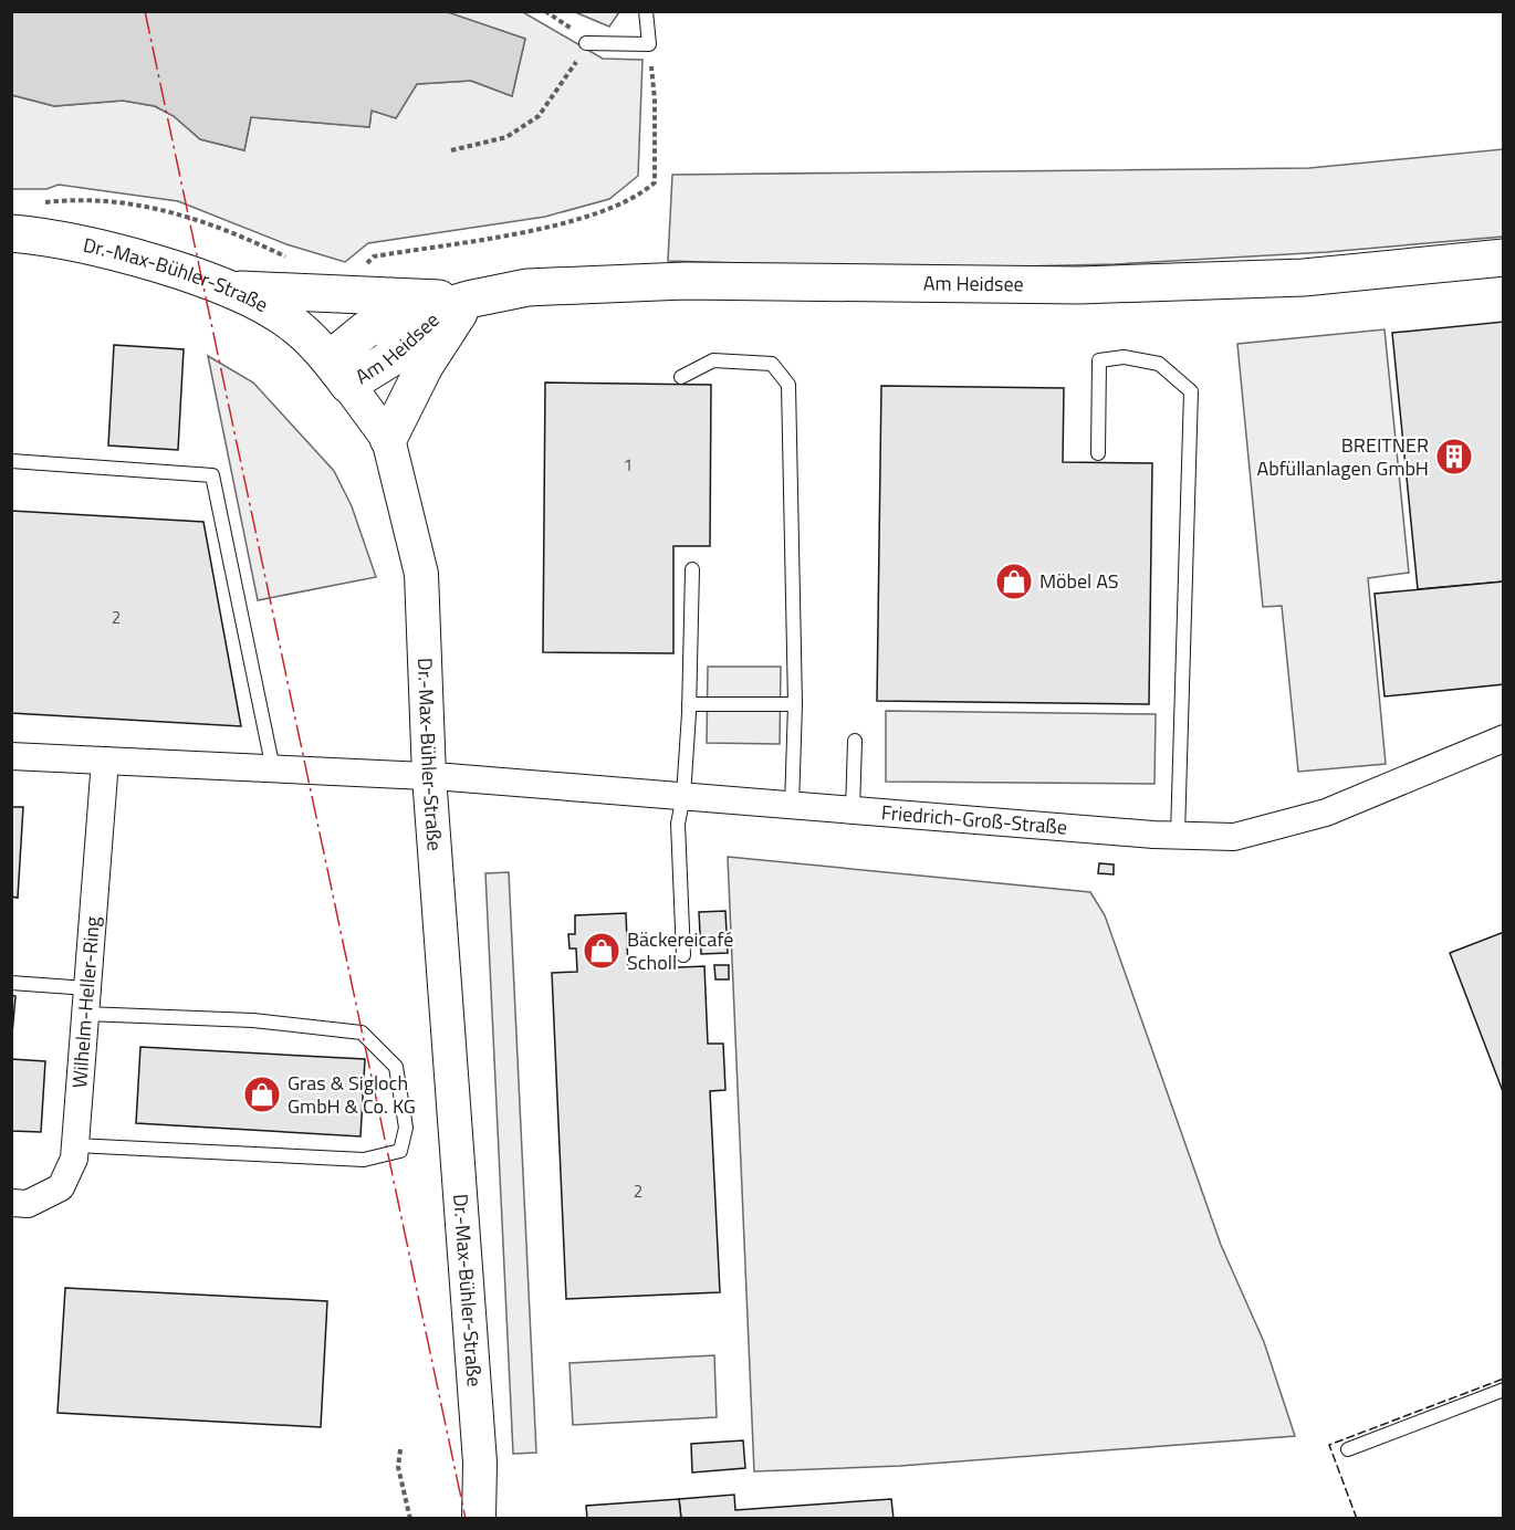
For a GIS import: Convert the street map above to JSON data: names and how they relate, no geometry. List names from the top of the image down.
{
  "streets": {
    "main road": ["Dr.-Max-Bühler-Straße", "Am Heidsee"],
    "street": ["Friedrich-Groß-Straße", "Wilhelm-Heller-Ring"]
  },
  "crossings": [
    ["Dr.-Max-Bühler-Straße", "Am Heidsee"],
    ["Dr.-Max-Bühler-Straße", "Friedrich-Groß-Straße"]
  ],
  "places": {
    "building": ["BREITNER Abfüllanlagen GmbH"],
    "shop": ["Möbel AS", "Bäckereicafé Scholl", "Gras & Sigloch GmbH & Co. KG"]
  },
  "house_numbers": ["1", "2", "2"]
}
